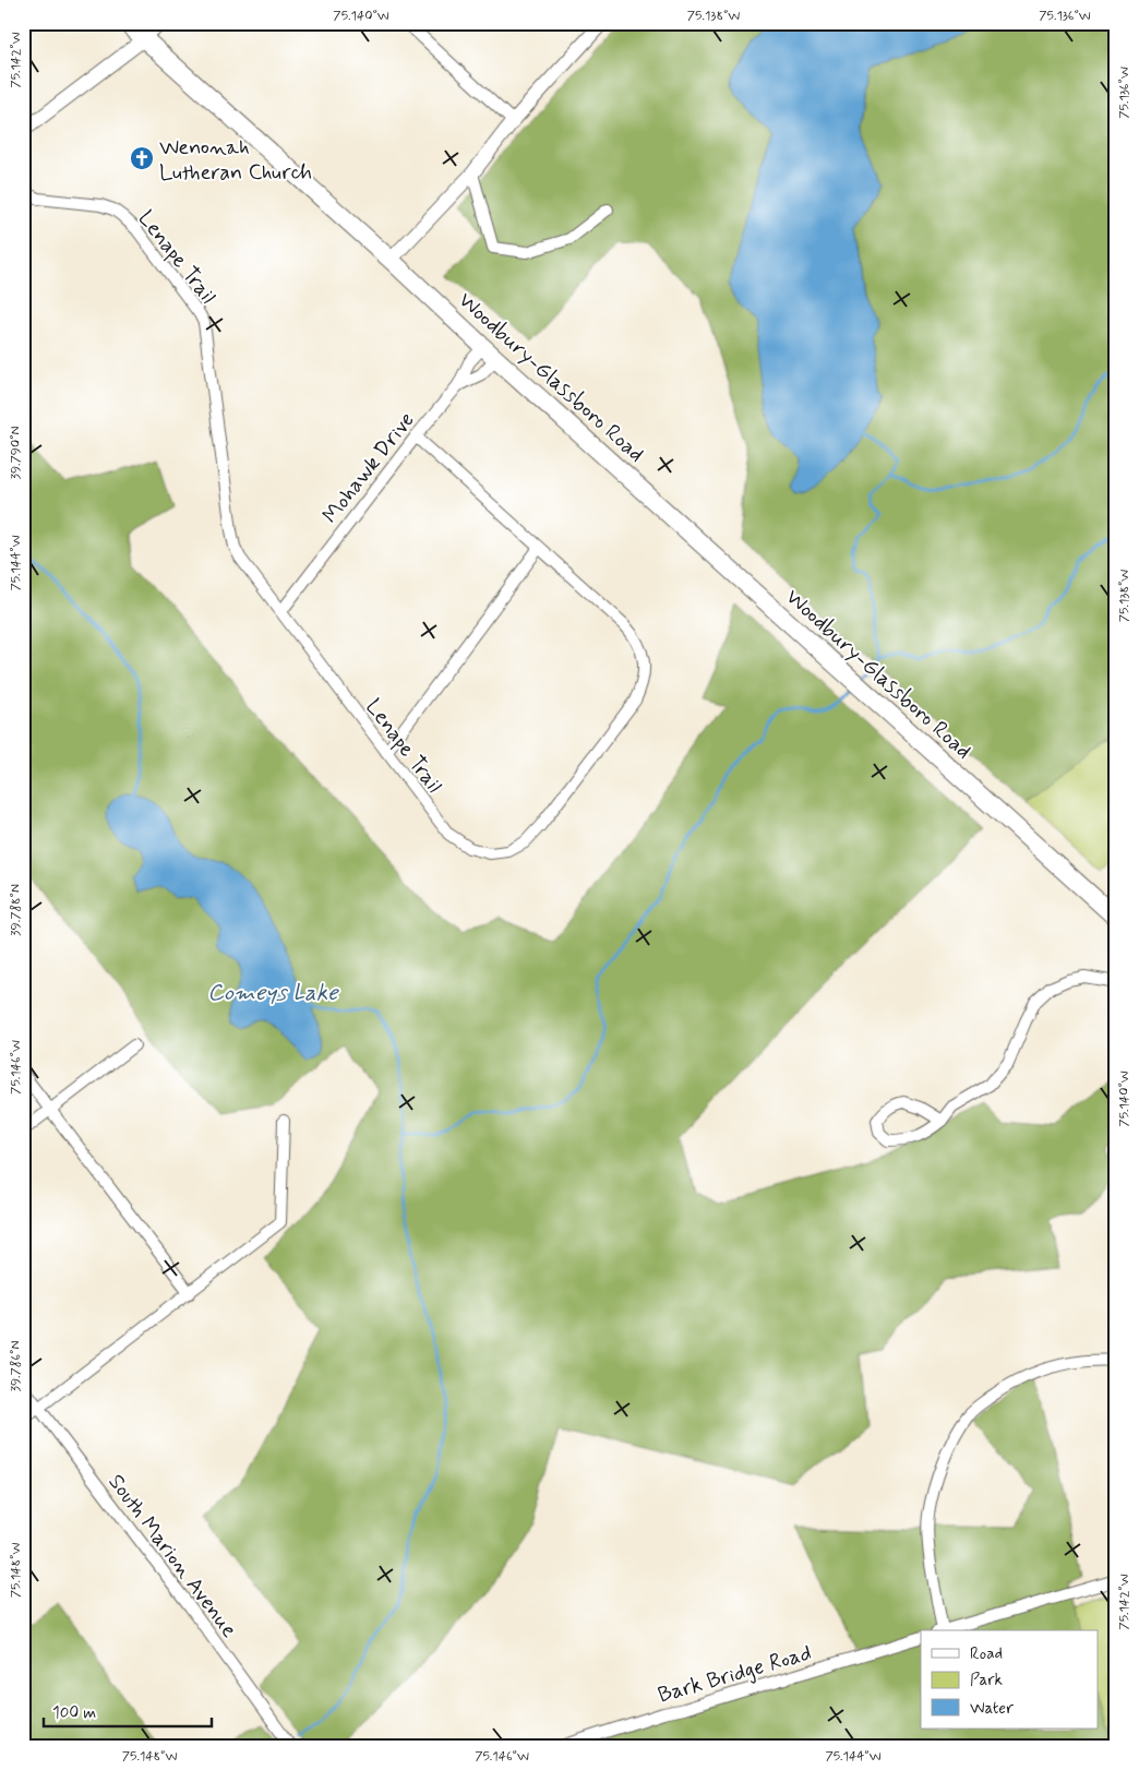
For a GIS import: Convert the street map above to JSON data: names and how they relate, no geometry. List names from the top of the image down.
{
  "streets": {
    "main road": ["Woodbury-Glassboro Road"],
    "street": [
      "Lenape Trail",
      "Mohawk Drive",
      "South Marion Avenue",
      "Bark Bridge Road"
    ]
  },
  "crossings": [
    ["Lenape Trail", "Mohawk Drive"],
    ["Woodbury-Glassboro Road", "Mohawk Drive"]
  ],
  "water": ["Comeys Lake"],
  "places": {
    "church": ["Wenonah Lutheran Church"]
  },
  "legend": ["Road", "Park", "Water"],
  "scale_bar": "100 m",
  "coordinates": [
    "75.140°W",
    "75.138°W",
    "75.136°W",
    "75.142°W",
    "39.790°N",
    "75.144°W",
    "39.788°N",
    "75.146°W",
    "39.786°N",
    "75.148°W"
  ]
}
